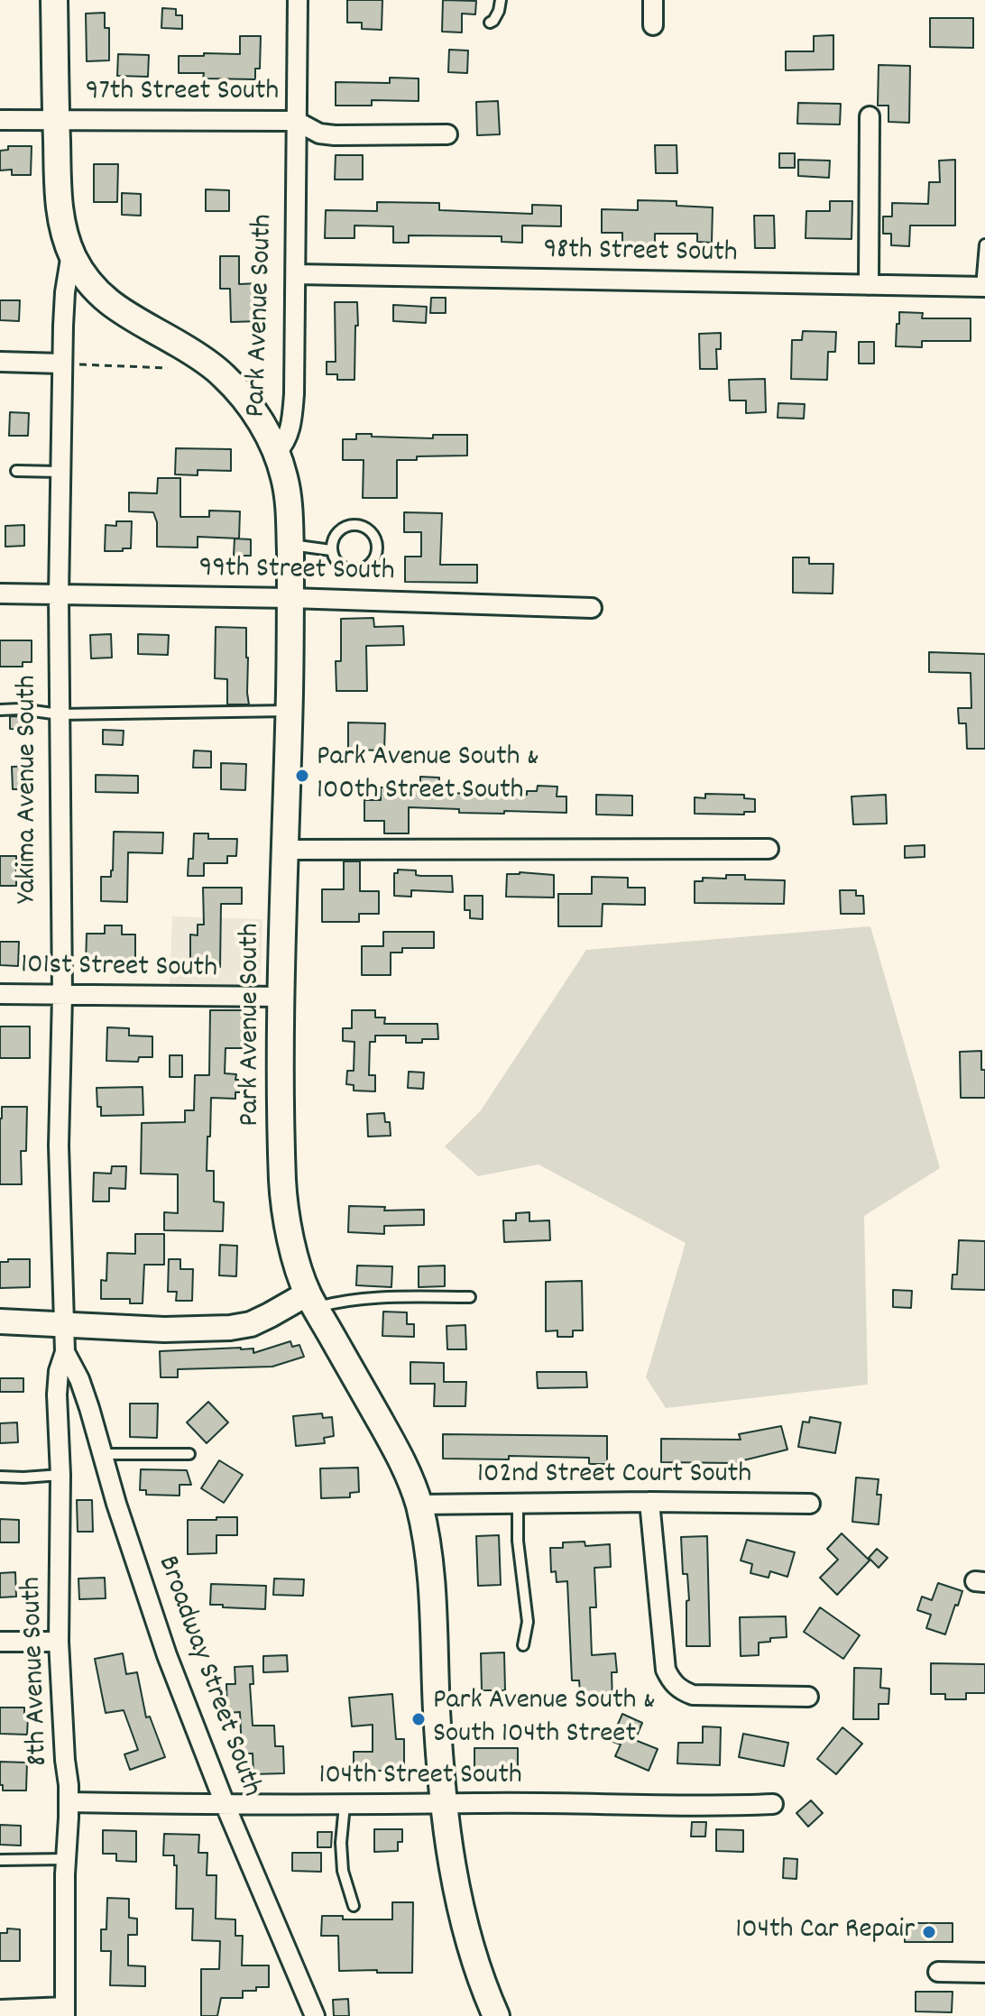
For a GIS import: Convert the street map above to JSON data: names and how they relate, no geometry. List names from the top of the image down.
{
  "streets": {
    "main road": ["Park Avenue South", "Yakima Avenue South"],
    "street": [
      "97th Street South",
      "98th Street South",
      "99th Street South",
      "101st Street South",
      "102nd Street Court South",
      "8th Avenue South",
      "Broadway Street South",
      "104th Street South"
    ]
  },
  "crossings": [
    ["97th Street South", "Park Avenue South"],
    ["97th Street South", "Yakima Avenue South"],
    ["98th Street South", "Park Avenue South"],
    ["Park Avenue South", "99th Street South"],
    ["Park Avenue South", "Yakima Avenue South"],
    ["Park Avenue South", "101st Street South"],
    ["Park Avenue South", "102nd Street Court South"],
    ["Park Avenue South", "104th Street South"],
    ["99th Street South", "Yakima Avenue South"],
    ["Yakima Avenue South", "101st Street South"],
    ["Yakima Avenue South", "8th Avenue South"],
    ["8th Avenue South", "Broadway Street South"],
    ["8th Avenue South", "104th Street South"],
    ["Broadway Street South", "104th Street South"]
  ],
  "places": ["Park Avenue South & 100th Street South", "Park Avenue South & South 104th Street", "104th Car Repair"]
}
